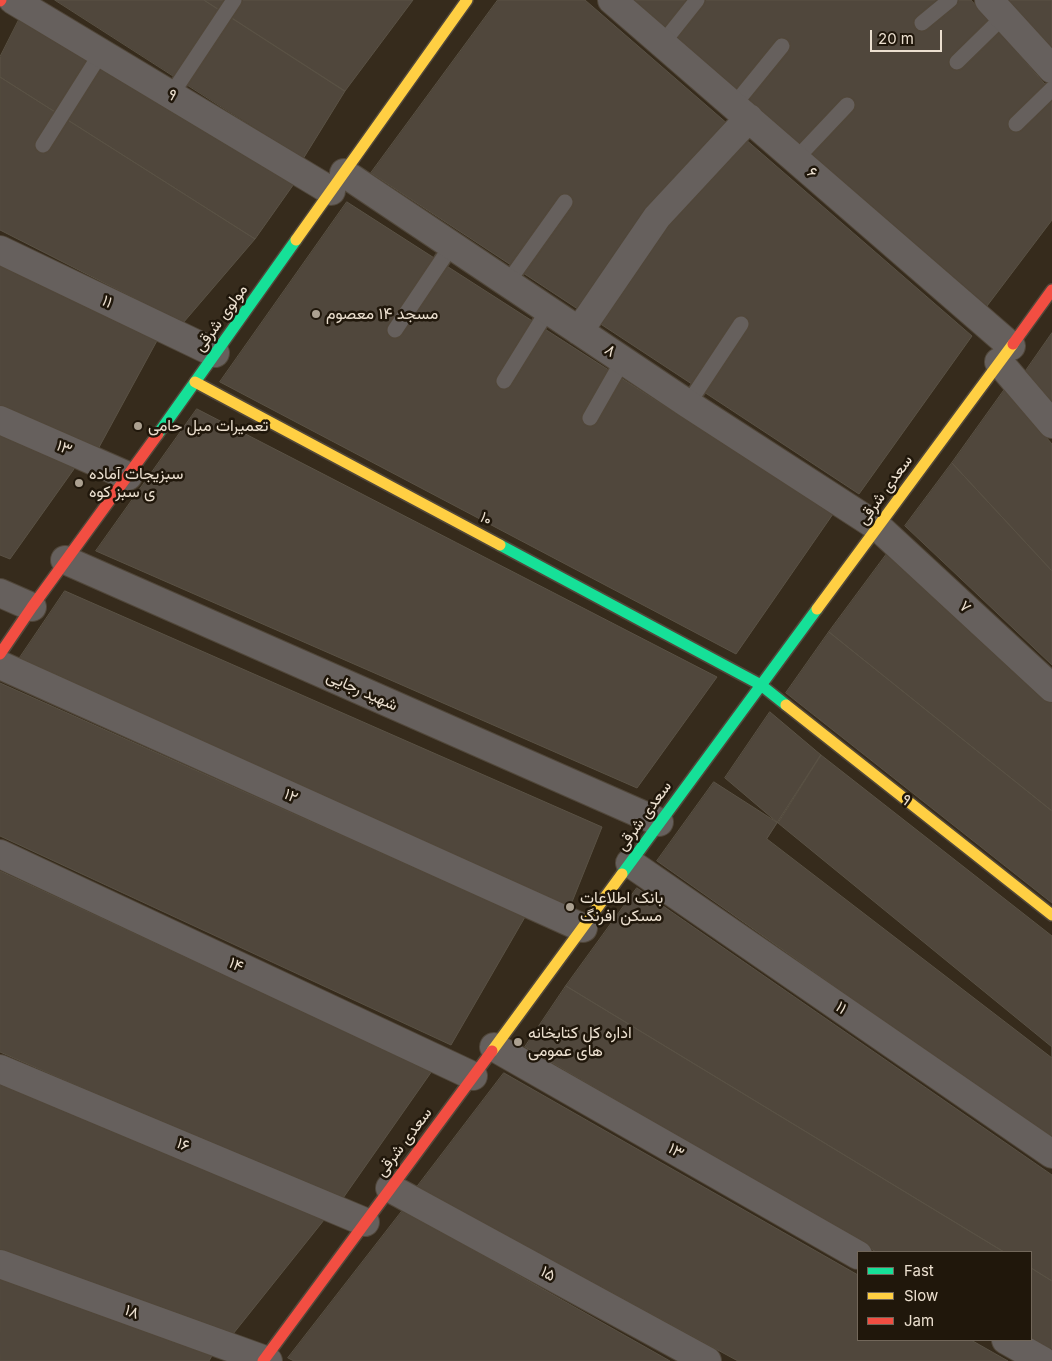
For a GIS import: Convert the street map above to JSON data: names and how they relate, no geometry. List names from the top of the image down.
{
  "streets": {
    "main road": [
      "۹",
      "مولوی شرقی",
      "سعدی شرقی",
      "۱۰"
    ],
    "street": [
      "۶",
      "۱۱",
      "۸",
      "۱۳",
      "۷",
      "شهید رجایی",
      "۱۲",
      "۱۴",
      "۱۶",
      "۱۵",
      "۱۸"
    ]
  },
  "crossings": [
    ["۹", "مولوی شرقی"],
    ["۹", "۸"],
    ["۹", "سعدی شرقی"],
    ["۹", "۱۰"],
    ["۶", "سعدی شرقی"],
    ["۱۱", "مولوی شرقی"],
    ["۱۱", "سعدی شرقی"],
    ["مولوی شرقی", "۸"],
    ["مولوی شرقی", "۱۳"],
    ["مولوی شرقی", "۱۰"],
    ["مولوی شرقی", "شهید رجایی"],
    ["۸", "سعدی شرقی"],
    ["۸", "۷"],
    ["۱۳", "سعدی شرقی"],
    ["سعدی شرقی", "۱۰"],
    ["سعدی شرقی", "۷"],
    ["سعدی شرقی", "شهید رجایی"],
    ["سعدی شرقی", "۱۲"],
    ["سعدی شرقی", "۱۴"],
    ["سعدی شرقی", "۱۶"],
    ["سعدی شرقی", "۱۵"],
    ["سعدی شرقی", "۱۸"]
  ],
  "places": [
    "مسجد ۱۴ معصوم",
    "تعمیرات مبل حامی",
    "سبزیجات آماده ی سبز کوه",
    "بانک اطلاعات مسکن افرنگ",
    "اداره کل کتابخانه های عمومی"
  ],
  "legend": ["Fast", "Slow", "Jam"],
  "scale_bar": "20 m"
}
